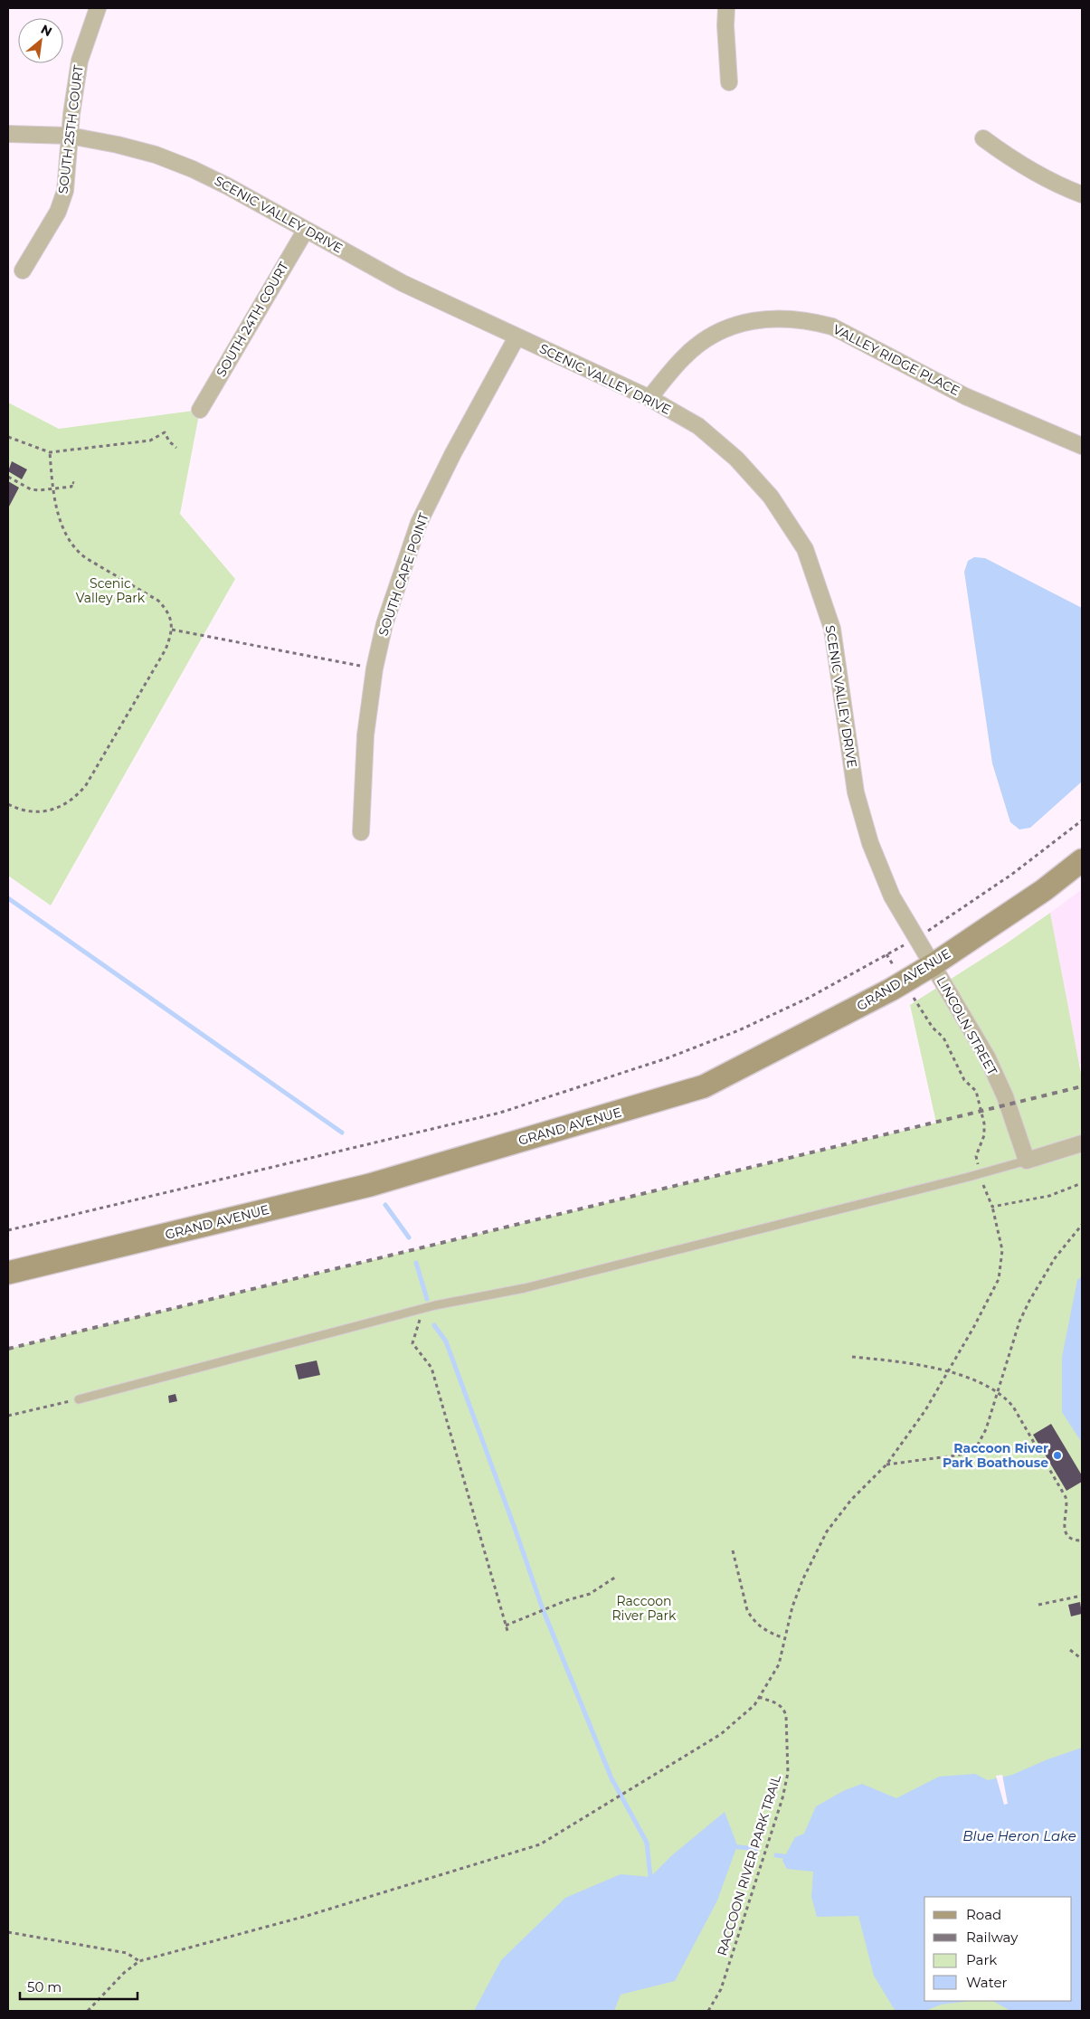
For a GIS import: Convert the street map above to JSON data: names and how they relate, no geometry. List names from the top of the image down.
{
  "streets": {
    "main road": ["GRAND AVENUE"],
    "street": [
      "SOUTH 25TH COURT",
      "SCENIC VALLEY DRIVE",
      "SOUTH 24TH COURT",
      "VALLEY RIDGE PLACE",
      "SOUTH CAPE POINT",
      "LINCOLN STREET"
    ],
    "path": ["RACCOON RIVER PARK TRAIL"]
  },
  "crossings": [
    ["SOUTH 25TH COURT", "SCENIC VALLEY DRIVE"],
    ["SCENIC VALLEY DRIVE", "SOUTH 24TH COURT"],
    ["SCENIC VALLEY DRIVE", "VALLEY RIDGE PLACE"],
    ["SCENIC VALLEY DRIVE", "SOUTH CAPE POINT"],
    ["SCENIC VALLEY DRIVE", "GRAND AVENUE"],
    ["SCENIC VALLEY DRIVE", "LINCOLN STREET"],
    ["GRAND AVENUE", "LINCOLN STREET"]
  ],
  "water": ["Blue Heron Lake"],
  "parks": ["Scenic Valley Park", "Raccoon River Park"],
  "places": ["Raccoon River Park Boathouse"],
  "legend": [
    "Road",
    "Railway",
    "Park",
    "Water"
  ],
  "scale_bar": "50 m",
  "north": "top right"
}
